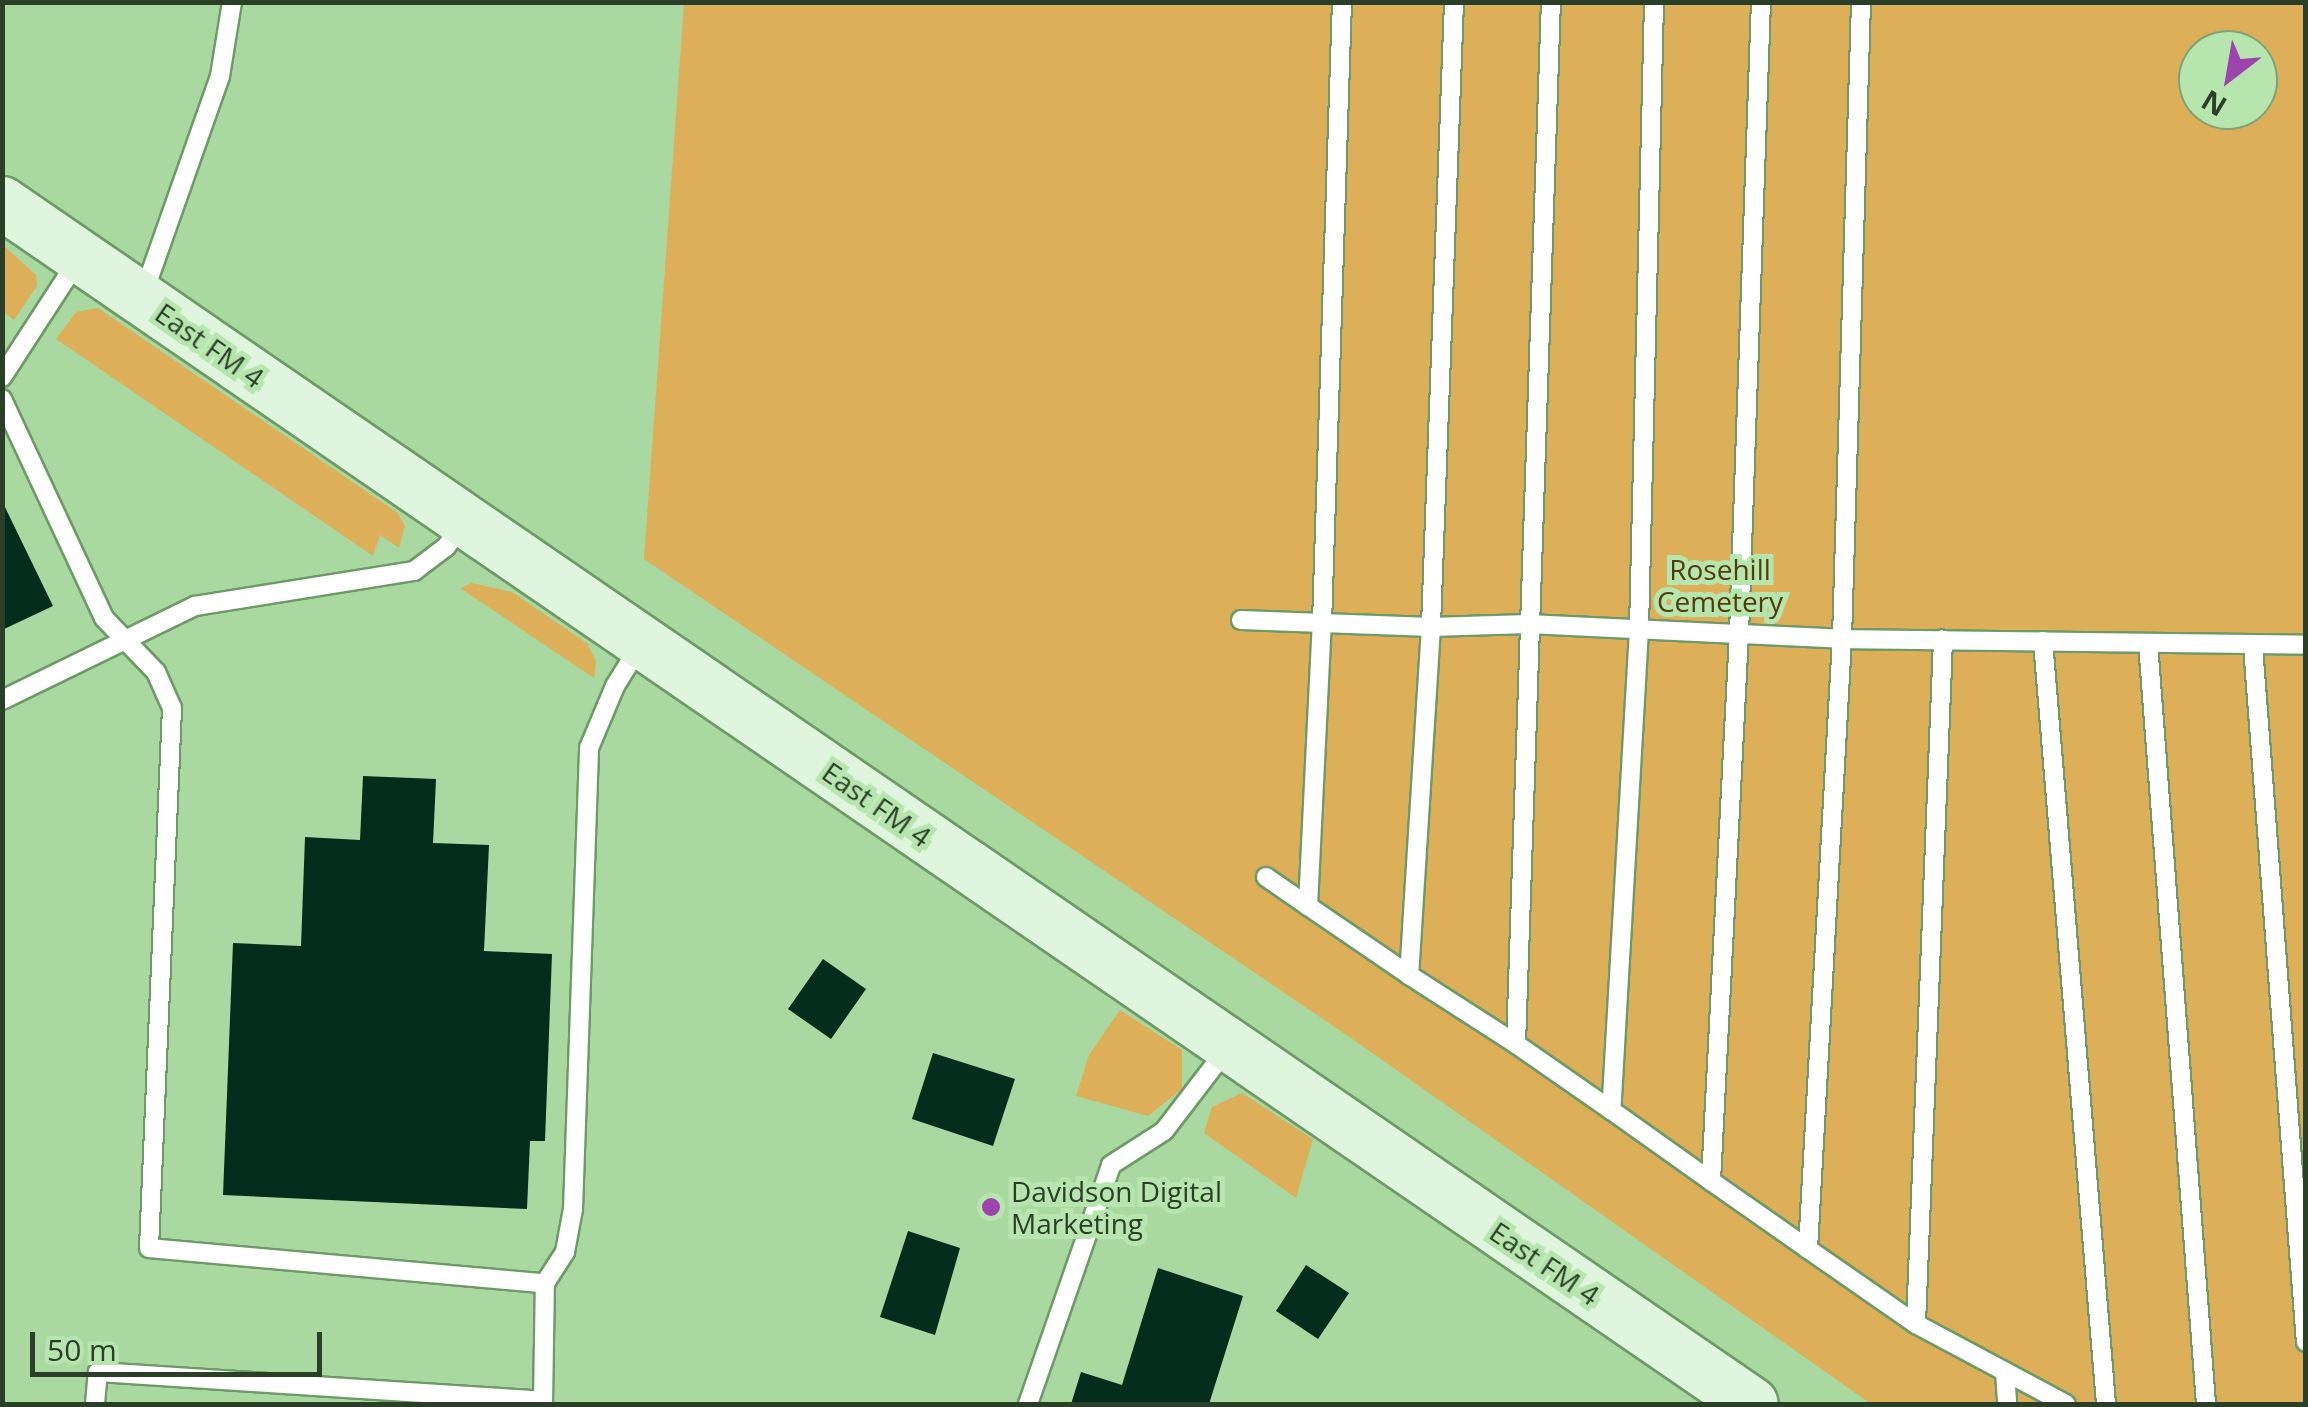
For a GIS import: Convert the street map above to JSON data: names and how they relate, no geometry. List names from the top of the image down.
{
  "streets": {
    "main road": ["East FM 4"]
  },
  "parks": ["Rosehill Cemetery"],
  "places": ["Davidson Digital Marketing"],
  "scale_bar": "50 m",
  "north": "bottom left"
}
